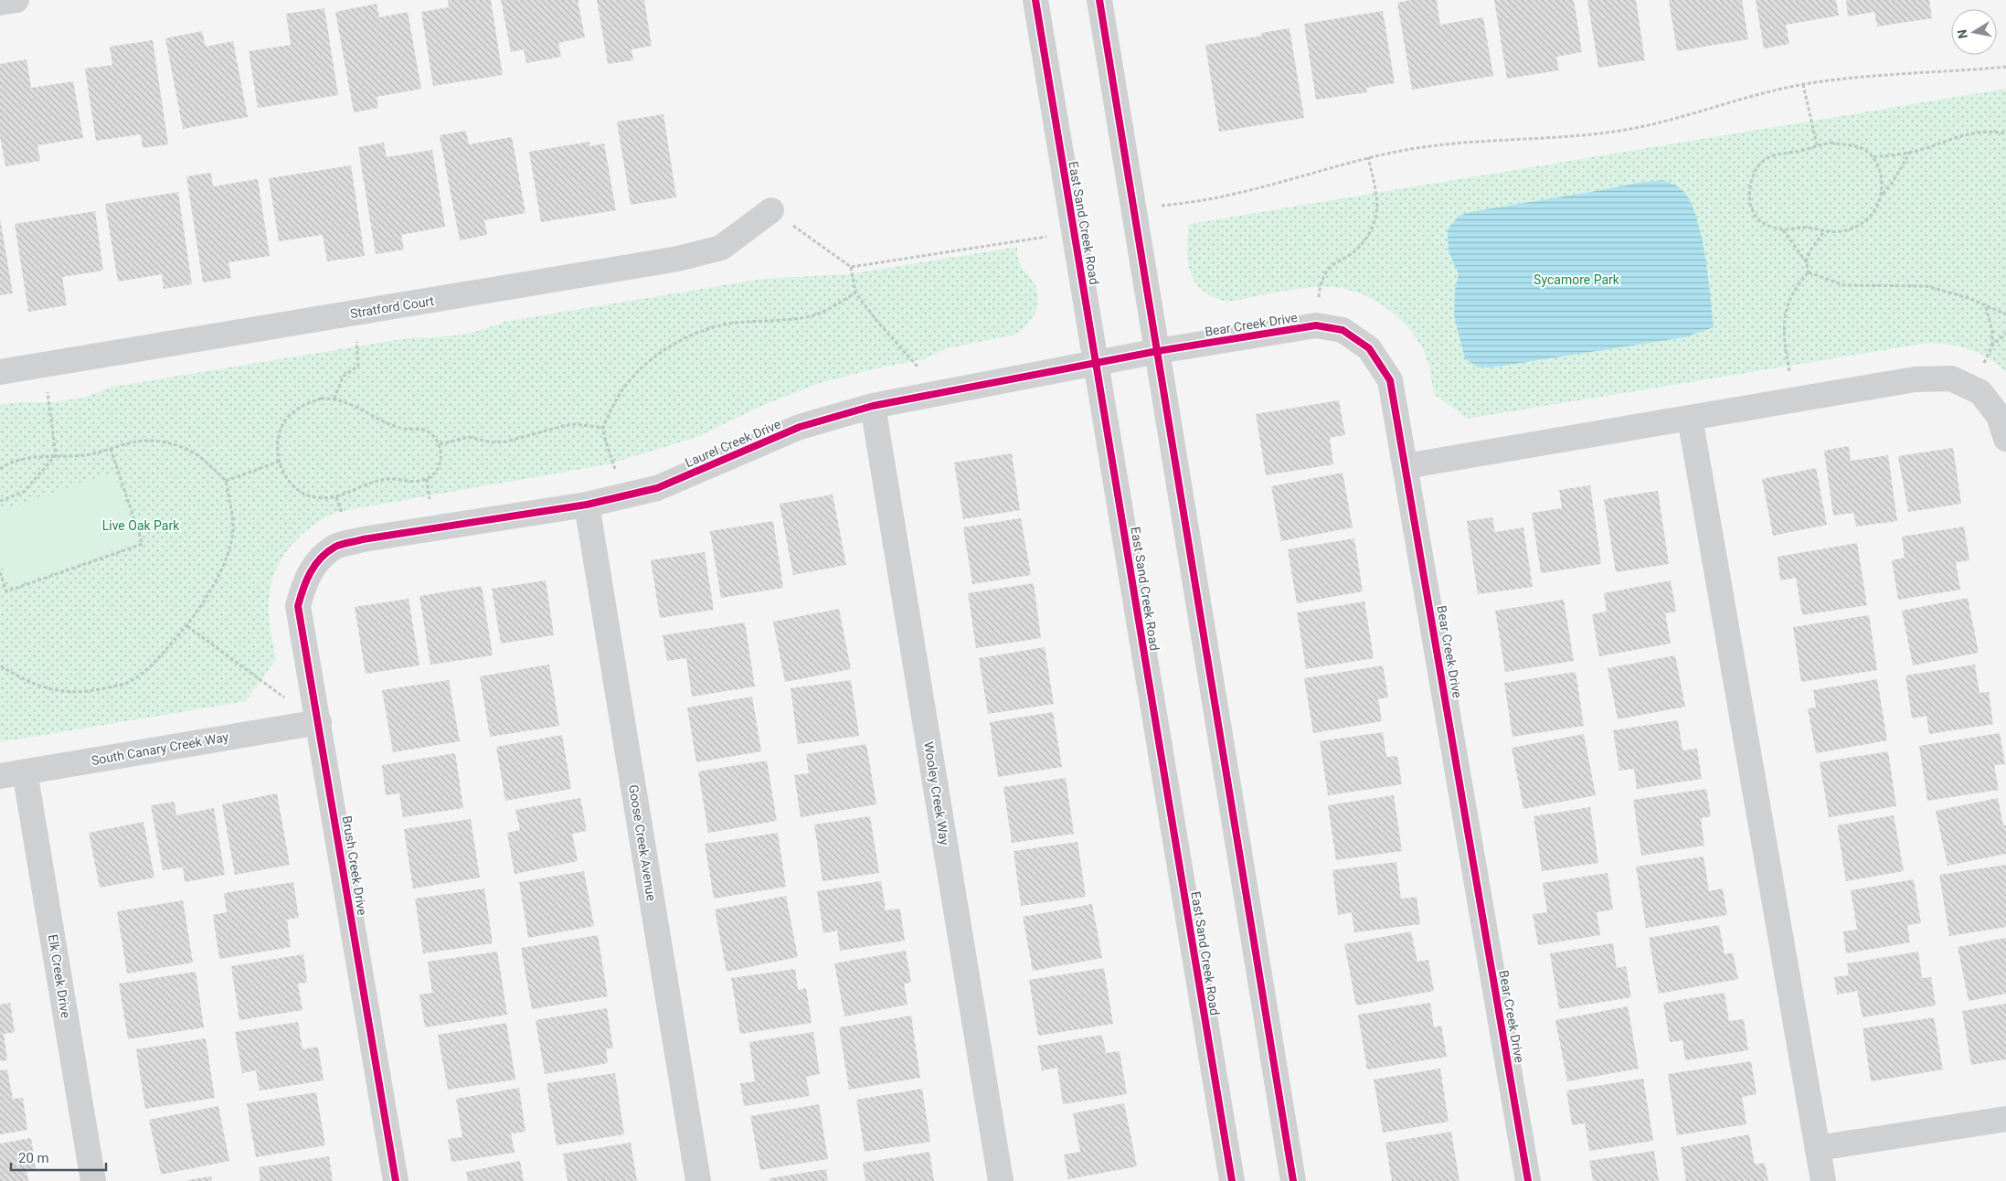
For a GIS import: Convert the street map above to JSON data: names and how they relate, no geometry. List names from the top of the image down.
{
  "streets": {
    "street": [
      "East Sand Creek Road",
      "Stratford Court",
      "Bear Creek Drive",
      "Laurel Creek Drive",
      "South Canary Creek Way",
      "Wooley Creek Way",
      "Goose Creek Avenue",
      "Brush Creek Drive",
      "Elk Creek Drive"
    ]
  },
  "crossings": [
    ["East Sand Creek Road", "Laurel Creek Drive"],
    ["Bear Creek Drive", "Laurel Creek Drive"],
    ["Laurel Creek Drive", "Wooley Creek Way"],
    ["Laurel Creek Drive", "Goose Creek Avenue"],
    ["Laurel Creek Drive", "Brush Creek Drive"],
    ["South Canary Creek Way", "Brush Creek Drive"],
    ["South Canary Creek Way", "Elk Creek Drive"]
  ],
  "parks": ["Sycamore Park", "Live Oak Park"],
  "scale_bar": "20 m",
  "north": "left"
}
